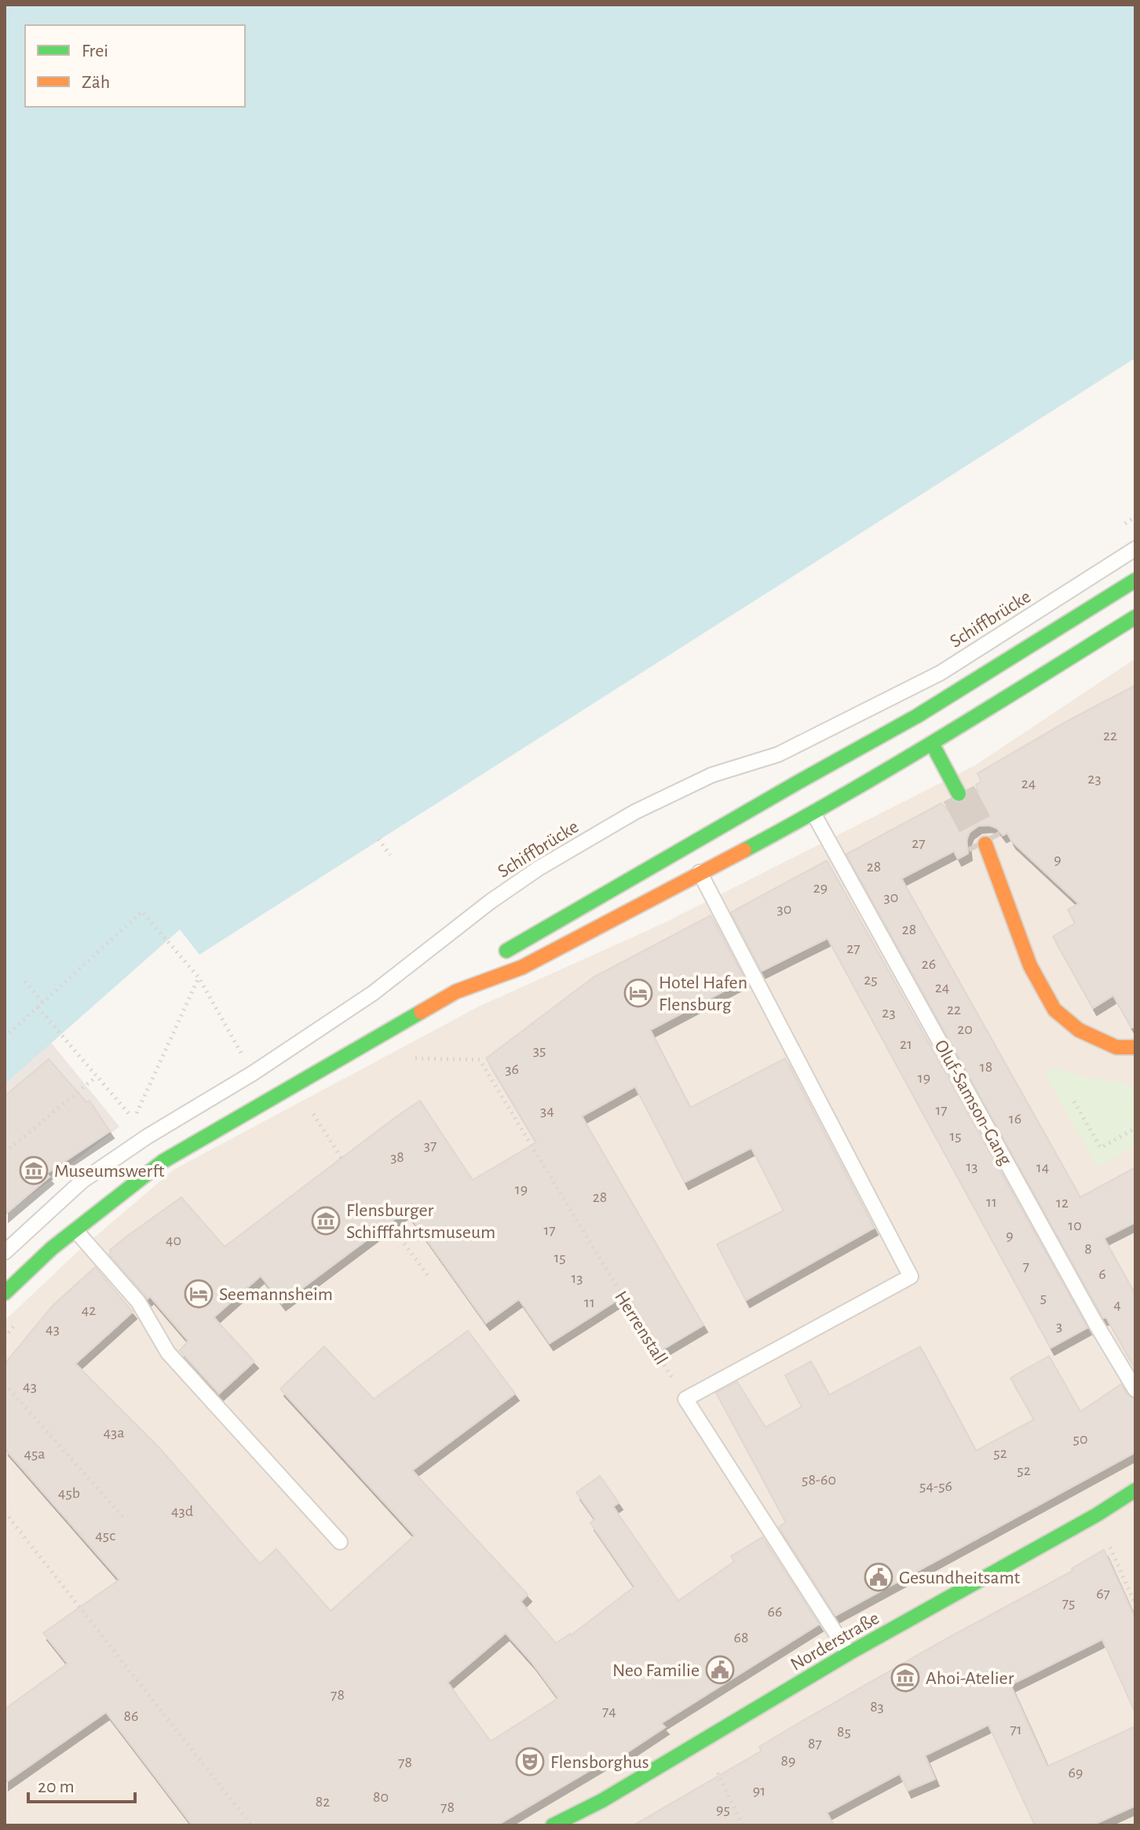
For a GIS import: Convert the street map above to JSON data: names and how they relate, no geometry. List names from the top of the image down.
{
  "streets": {
    "main road": ["Norderstraße"],
    "lane": ["Schiffbrücke", "Oluf-Samson-Gang"],
    "path": ["Herrenstall"]
  },
  "places": {
    "hotel": ["Hotel Hafen Flensburg", "Seemannsheim"],
    "museum": ["Museumswerft", "Flensburger Schifffahrtsmuseum", "Ahoi-Atelier"],
    "public building": ["Gesundheitsamt", "Neo Familie"],
    "theatre": ["Flensborghus"]
  },
  "house_numbers": [
    "22",
    "23",
    "24",
    "27",
    "9",
    "28",
    "29",
    "30",
    "30",
    "28",
    "27",
    "26",
    "25",
    "24",
    "22",
    "23",
    "20",
    "21",
    "35",
    "18",
    "36",
    "19",
    "17",
    "34",
    "16",
    "15",
    "37",
    "38",
    "13",
    "14",
    "19",
    "28",
    "11",
    "12",
    "10",
    "17",
    "9",
    "40",
    "8",
    "15",
    "7",
    "6",
    "13",
    "5",
    "11",
    "4",
    "42",
    "3",
    "43",
    "43",
    "43a",
    "50",
    "52",
    "45a",
    "52",
    "58-60",
    "54-56",
    "45b",
    "43d",
    "45c",
    "67",
    "75",
    "66",
    "68",
    "78",
    "83",
    "74",
    "86",
    "71",
    "85",
    "87",
    "89",
    "78",
    "69",
    "91",
    "80",
    "82",
    "78",
    "95"
  ],
  "legend": ["Frei", "Zäh"],
  "scale_bar": "20 m"
}
